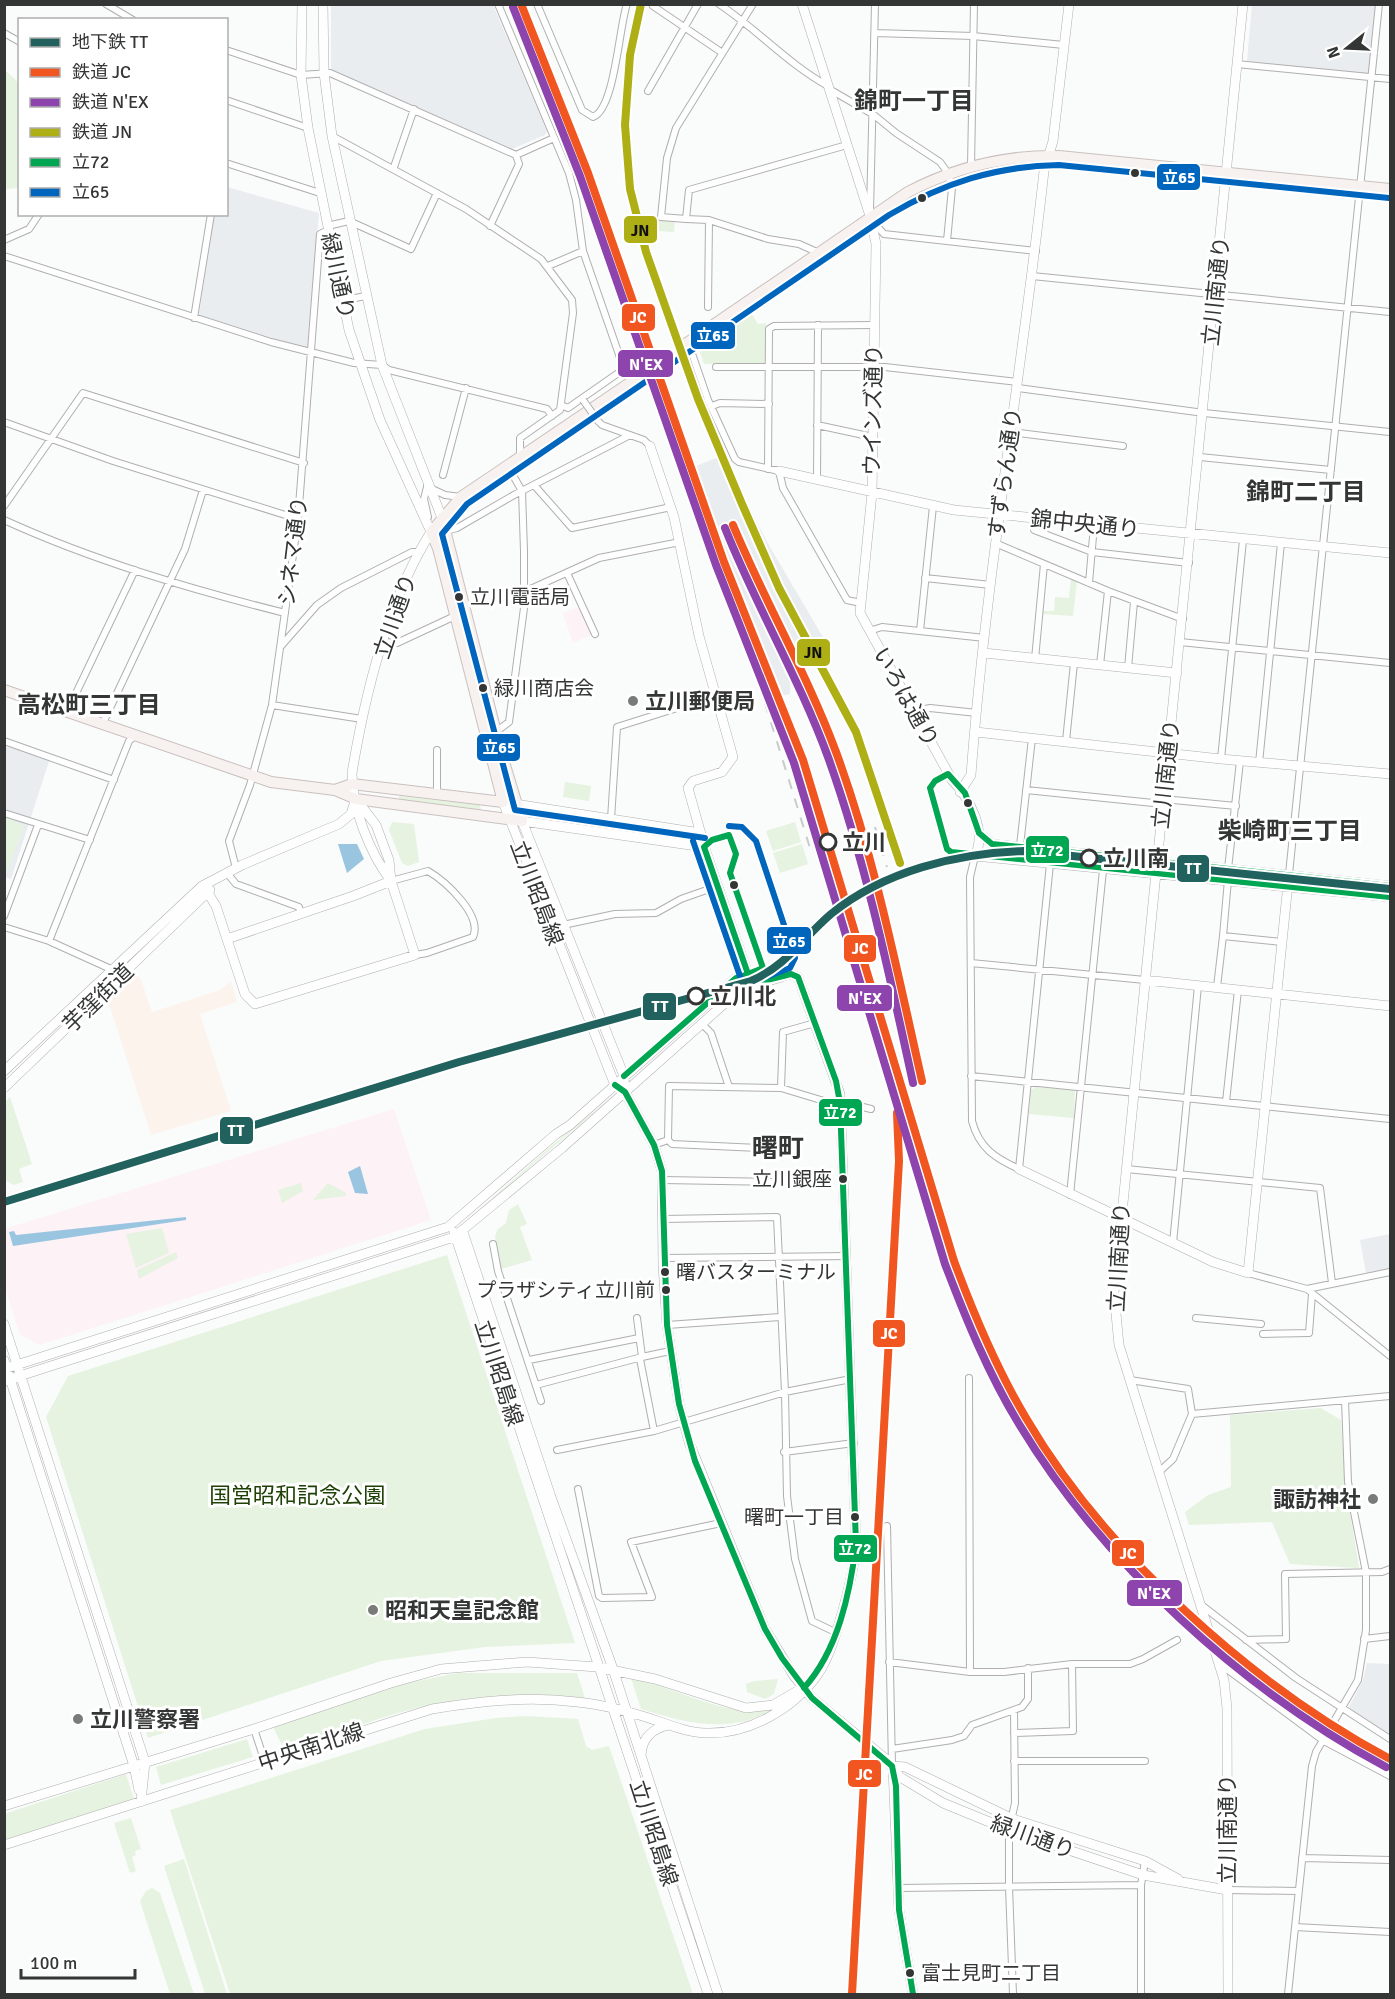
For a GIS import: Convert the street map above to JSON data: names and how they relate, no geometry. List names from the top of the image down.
{
  "streets": {
    "main road": ["立川通り"],
    "street": [
      "緑川通り",
      "立川南通り",
      "ウインズ通り",
      "すずらん通り",
      "錦中央通り",
      "シネマ通り",
      "いろは通り",
      "立川昭島線",
      "芋窪街道",
      "中央南北線"
    ]
  },
  "crossings": [
    ["緑川通り", "立川南通り"],
    ["緑川通り", "シネマ通り"],
    ["緑川通り", "立川通り"],
    ["緑川通り", "立川昭島線"],
    ["緑川通り", "中央南北線"],
    ["立川南通り", "錦中央通り"],
    ["ウインズ通り", "錦中央通り"],
    ["ウインズ通り", "いろは通り"],
    ["すずらん通り", "錦中央通り"],
    ["すずらん通り", "いろは通り"],
    ["立川昭島線", "中央南北線"]
  ],
  "districts": [
    "錦町一丁目",
    "錦町二丁目",
    "高松町三丁目",
    "柴崎町三丁目",
    "曙町"
  ],
  "parks": ["国営昭和記念公園"],
  "places": [
    "立川電話局",
    "緑川商店会",
    "立川郵便局",
    "立川",
    "立川南",
    "立川北",
    "立川銀座",
    "曙バスターミナル",
    "プラザシティ立川前",
    "諏訪神社",
    "曙町一丁目",
    "昭和天皇記念館",
    "立川警察署",
    "富士見町二丁目"
  ],
  "lines": [
    "rail line JC",
    "rail line JN",
    "rail line N'EX",
    "transit line 立65",
    "transit line 立72",
    "metro line TT"
  ],
  "legend": [
    "地下鉄 TT",
    "鉄道 JC",
    "鉄道 N'EX",
    "鉄道 JN",
    "立72",
    "立65"
  ],
  "scale_bar": "100 m",
  "north": "left"
}
